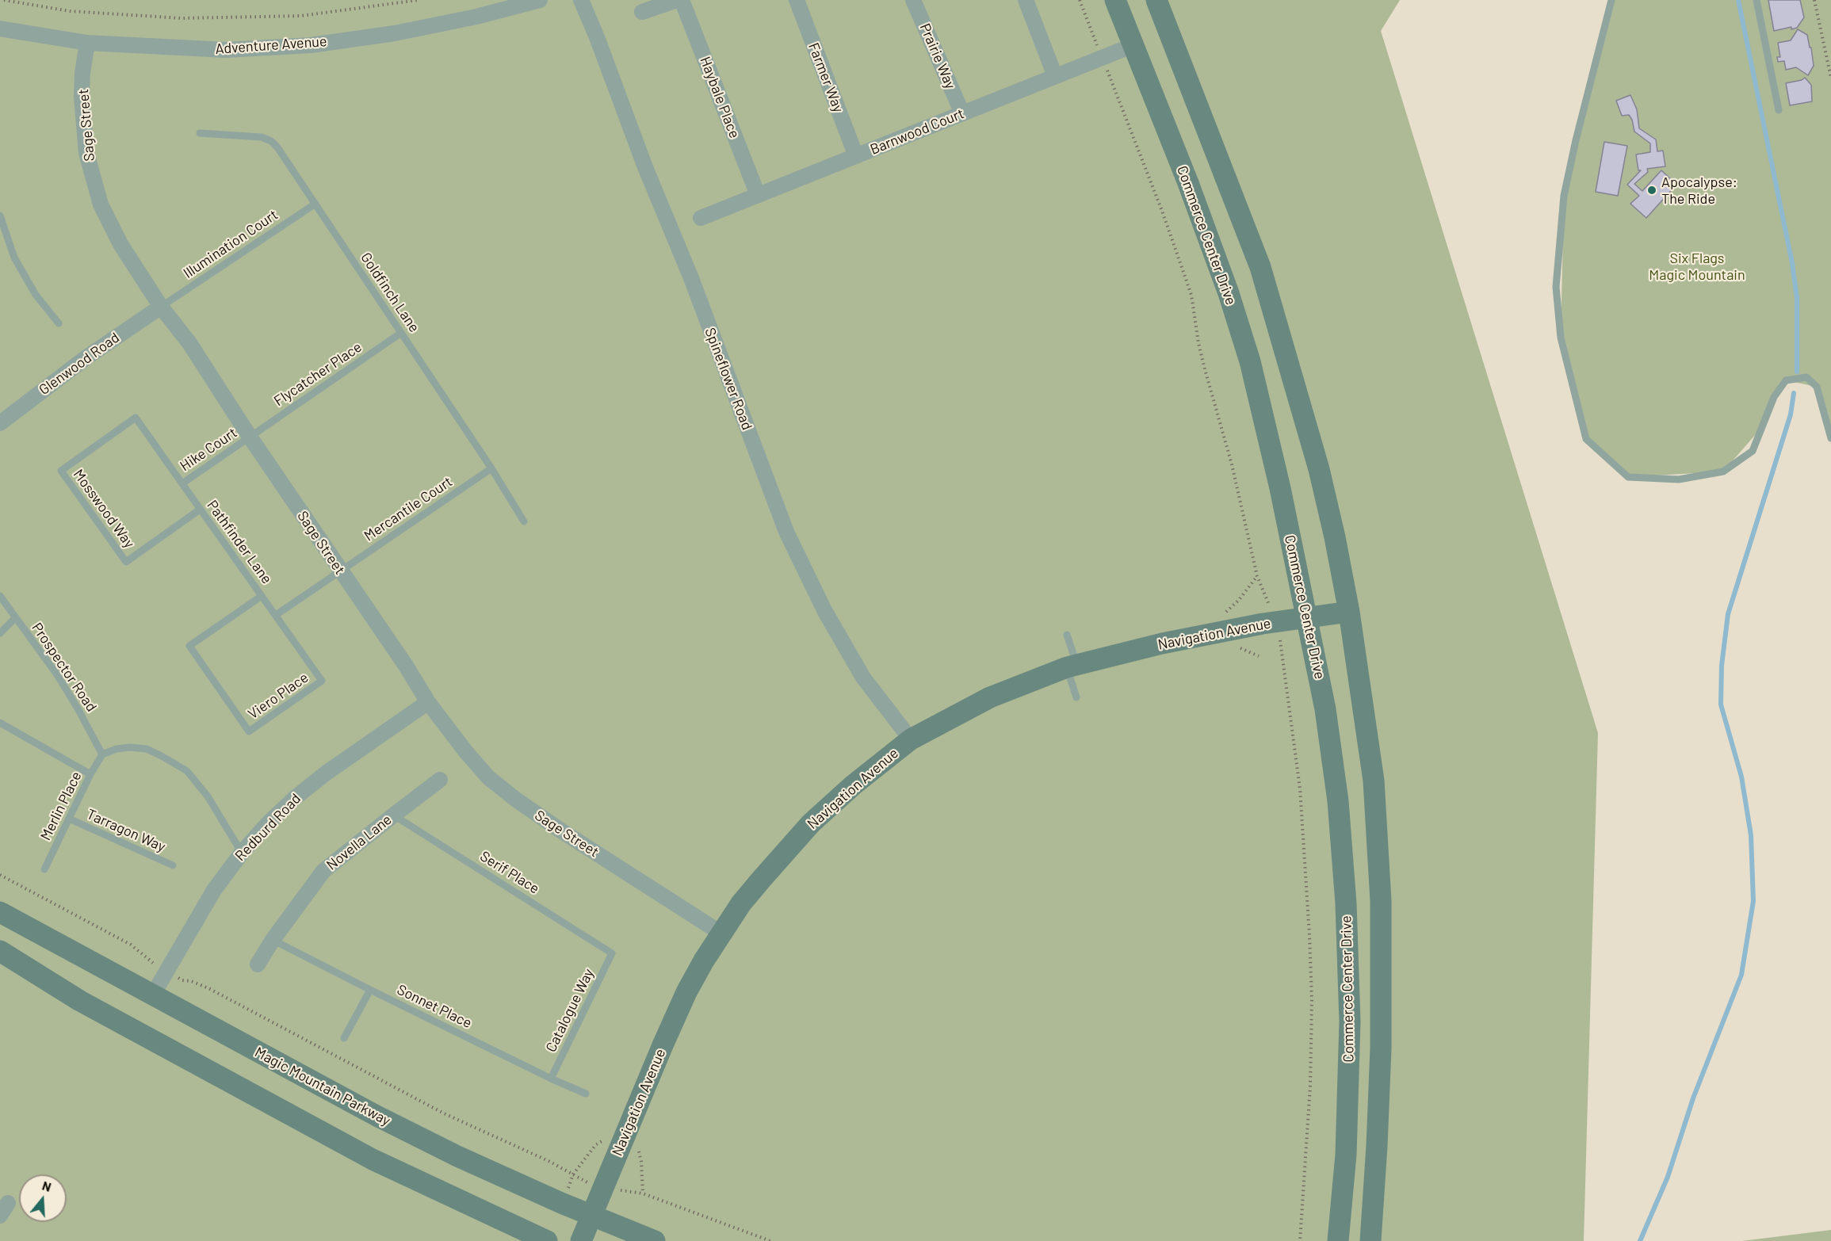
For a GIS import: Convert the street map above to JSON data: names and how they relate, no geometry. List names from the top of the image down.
{
  "streets": {
    "main road": ["Commerce Center Drive", "Navigation Avenue", "Magic Mountain Parkway"],
    "street": [
      "Adventure Avenue",
      "Prairie Way",
      "Farmer Way",
      "Haybale Place",
      "Sage Street",
      "Barnwood Court",
      "Glenwood Road",
      "Spineflower Road",
      "Redburd Road",
      "Novella Lane"
    ],
    "lane": [
      "Illumination Court",
      "Goldfinch Lane",
      "Flycatcher Place",
      "Hike Court",
      "Mosswood Way",
      "Mercantile Court",
      "Pathfinder Lane",
      "Prospector Road",
      "Viero Place",
      "Merlin Place",
      "Tarragon Way",
      "Serif Place",
      "Sonnet Place",
      "Catalogue Way"
    ]
  },
  "crossings": [
    ["Adventure Avenue", "Sage Street"],
    ["Prairie Way", "Barnwood Court"],
    ["Farmer Way", "Barnwood Court"],
    ["Haybale Place", "Barnwood Court"],
    ["Sage Street", "Illumination Court"],
    ["Sage Street", "Glenwood Road"],
    ["Sage Street", "Flycatcher Place"],
    ["Sage Street", "Hike Court"],
    ["Sage Street", "Mercantile Court"],
    ["Sage Street", "Navigation Avenue"],
    ["Sage Street", "Redburd Road"],
    ["Barnwood Court", "Commerce Center Drive"],
    ["Commerce Center Drive", "Navigation Avenue"],
    ["Illumination Court", "Goldfinch Lane"],
    ["Illumination Court", "Glenwood Road"],
    ["Goldfinch Lane", "Flycatcher Place"],
    ["Goldfinch Lane", "Mercantile Court"],
    ["Flycatcher Place", "Hike Court"],
    ["Spineflower Road", "Navigation Avenue"],
    ["Hike Court", "Pathfinder Lane"],
    ["Mosswood Way", "Pathfinder Lane"],
    ["Mercantile Court", "Pathfinder Lane"],
    ["Pathfinder Lane", "Viero Place"],
    ["Navigation Avenue", "Magic Mountain Parkway"],
    ["Prospector Road", "Merlin Place"],
    ["Merlin Place", "Tarragon Way"],
    ["Redburd Road", "Magic Mountain Parkway"],
    ["Novella Lane", "Serif Place"],
    ["Novella Lane", "Sonnet Place"],
    ["Serif Place", "Catalogue Way"],
    ["Sonnet Place", "Catalogue Way"]
  ],
  "parks": ["Six Flags Magic Mountain"],
  "places": ["Apocalypse: The Ride"],
  "north": "top"
}
